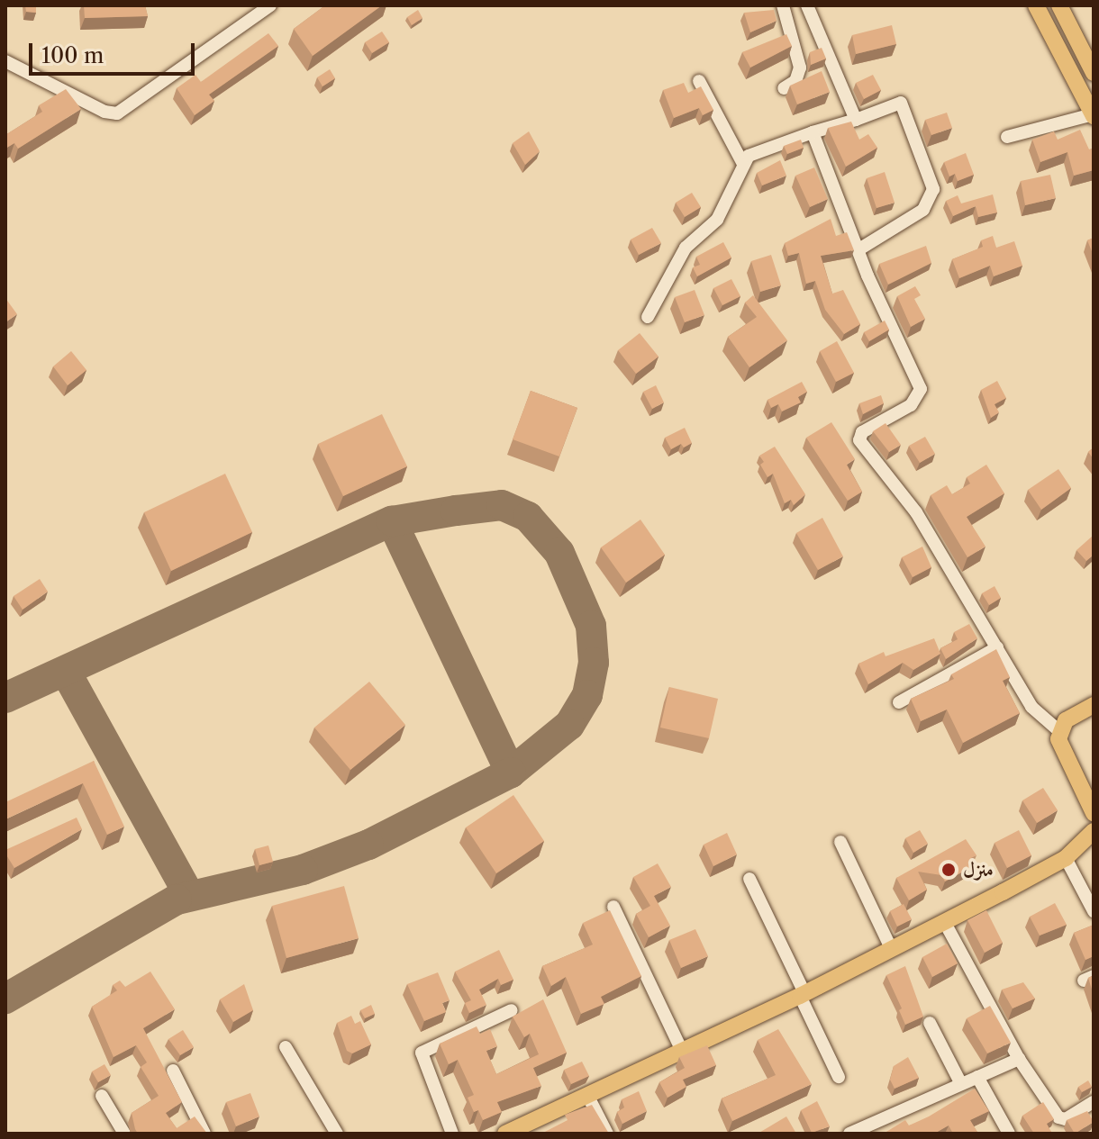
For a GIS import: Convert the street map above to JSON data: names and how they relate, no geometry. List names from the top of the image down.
{
  "places": ["منزل"],
  "scale_bar": "100 m"
}
